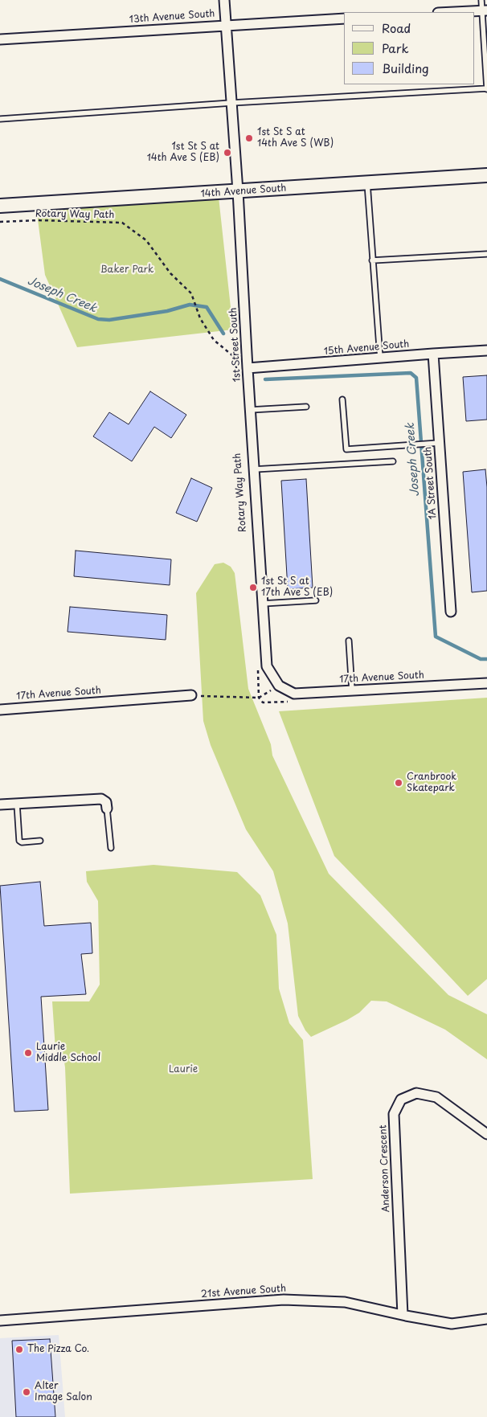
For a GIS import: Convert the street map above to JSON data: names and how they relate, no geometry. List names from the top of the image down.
{
  "streets": {
    "street": [
      "13th Avenue South",
      "14th Avenue South",
      "1st Street South",
      "15th Avenue South",
      "1A Street South",
      "17th Avenue South",
      "Anderson Crescent",
      "21st Avenue South"
    ],
    "path": ["Rotary Way Path"]
  },
  "crossings": [
    ["13th Avenue South", "1st Street South"],
    ["14th Avenue South", "1st Street South"],
    ["1st Street South", "15th Avenue South"],
    ["1st Street South", "17th Avenue South"],
    ["15th Avenue South", "1A Street South"],
    ["Anderson Crescent", "21st Avenue South"]
  ],
  "water": ["Joseph Creek"],
  "parks": ["Baker Park", "Laurie"],
  "places": [
    "1st St S at 14th Ave S (WB)",
    "1st St S at 14th Ave S (EB)",
    "1st St S at 17th Ave S (EB)",
    "Cranbrook Skatepark",
    "Laurie Middle School",
    "The Pizza Co.",
    "Alter Image Salon"
  ],
  "legend": ["Road", "Park", "Building"]
}
